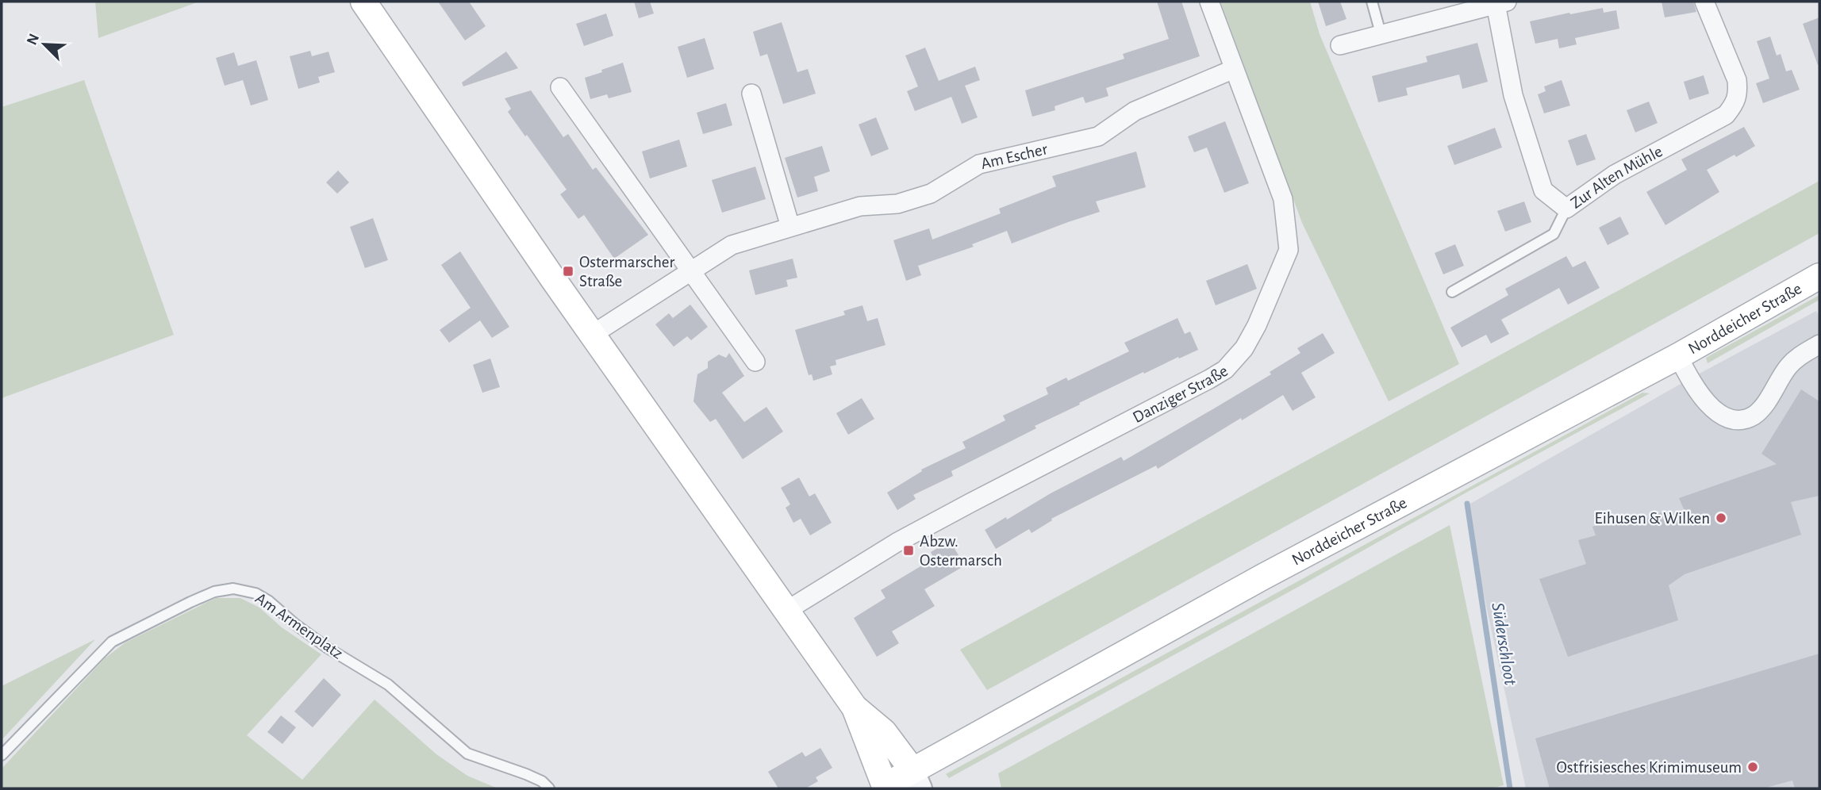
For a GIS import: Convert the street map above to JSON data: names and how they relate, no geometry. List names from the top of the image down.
{
  "streets": {
    "main road": ["Norddeicher Straße"],
    "street": ["Am Escher", "Zur Alten Mühle", "Danziger Straße"],
    "lane": ["Am Armenplatz"]
  },
  "crossings": [
    ["Am Escher", "Danziger Straße"]
  ],
  "water": ["Süderschloot"],
  "places": {
    "transit": ["Ostermarscher Straße", "Abzw. Ostermarsch"],
    "other": ["Eihusen & Wilken", "Ostfrisiesches Krimimuseum"]
  },
  "north": "top left"
}
